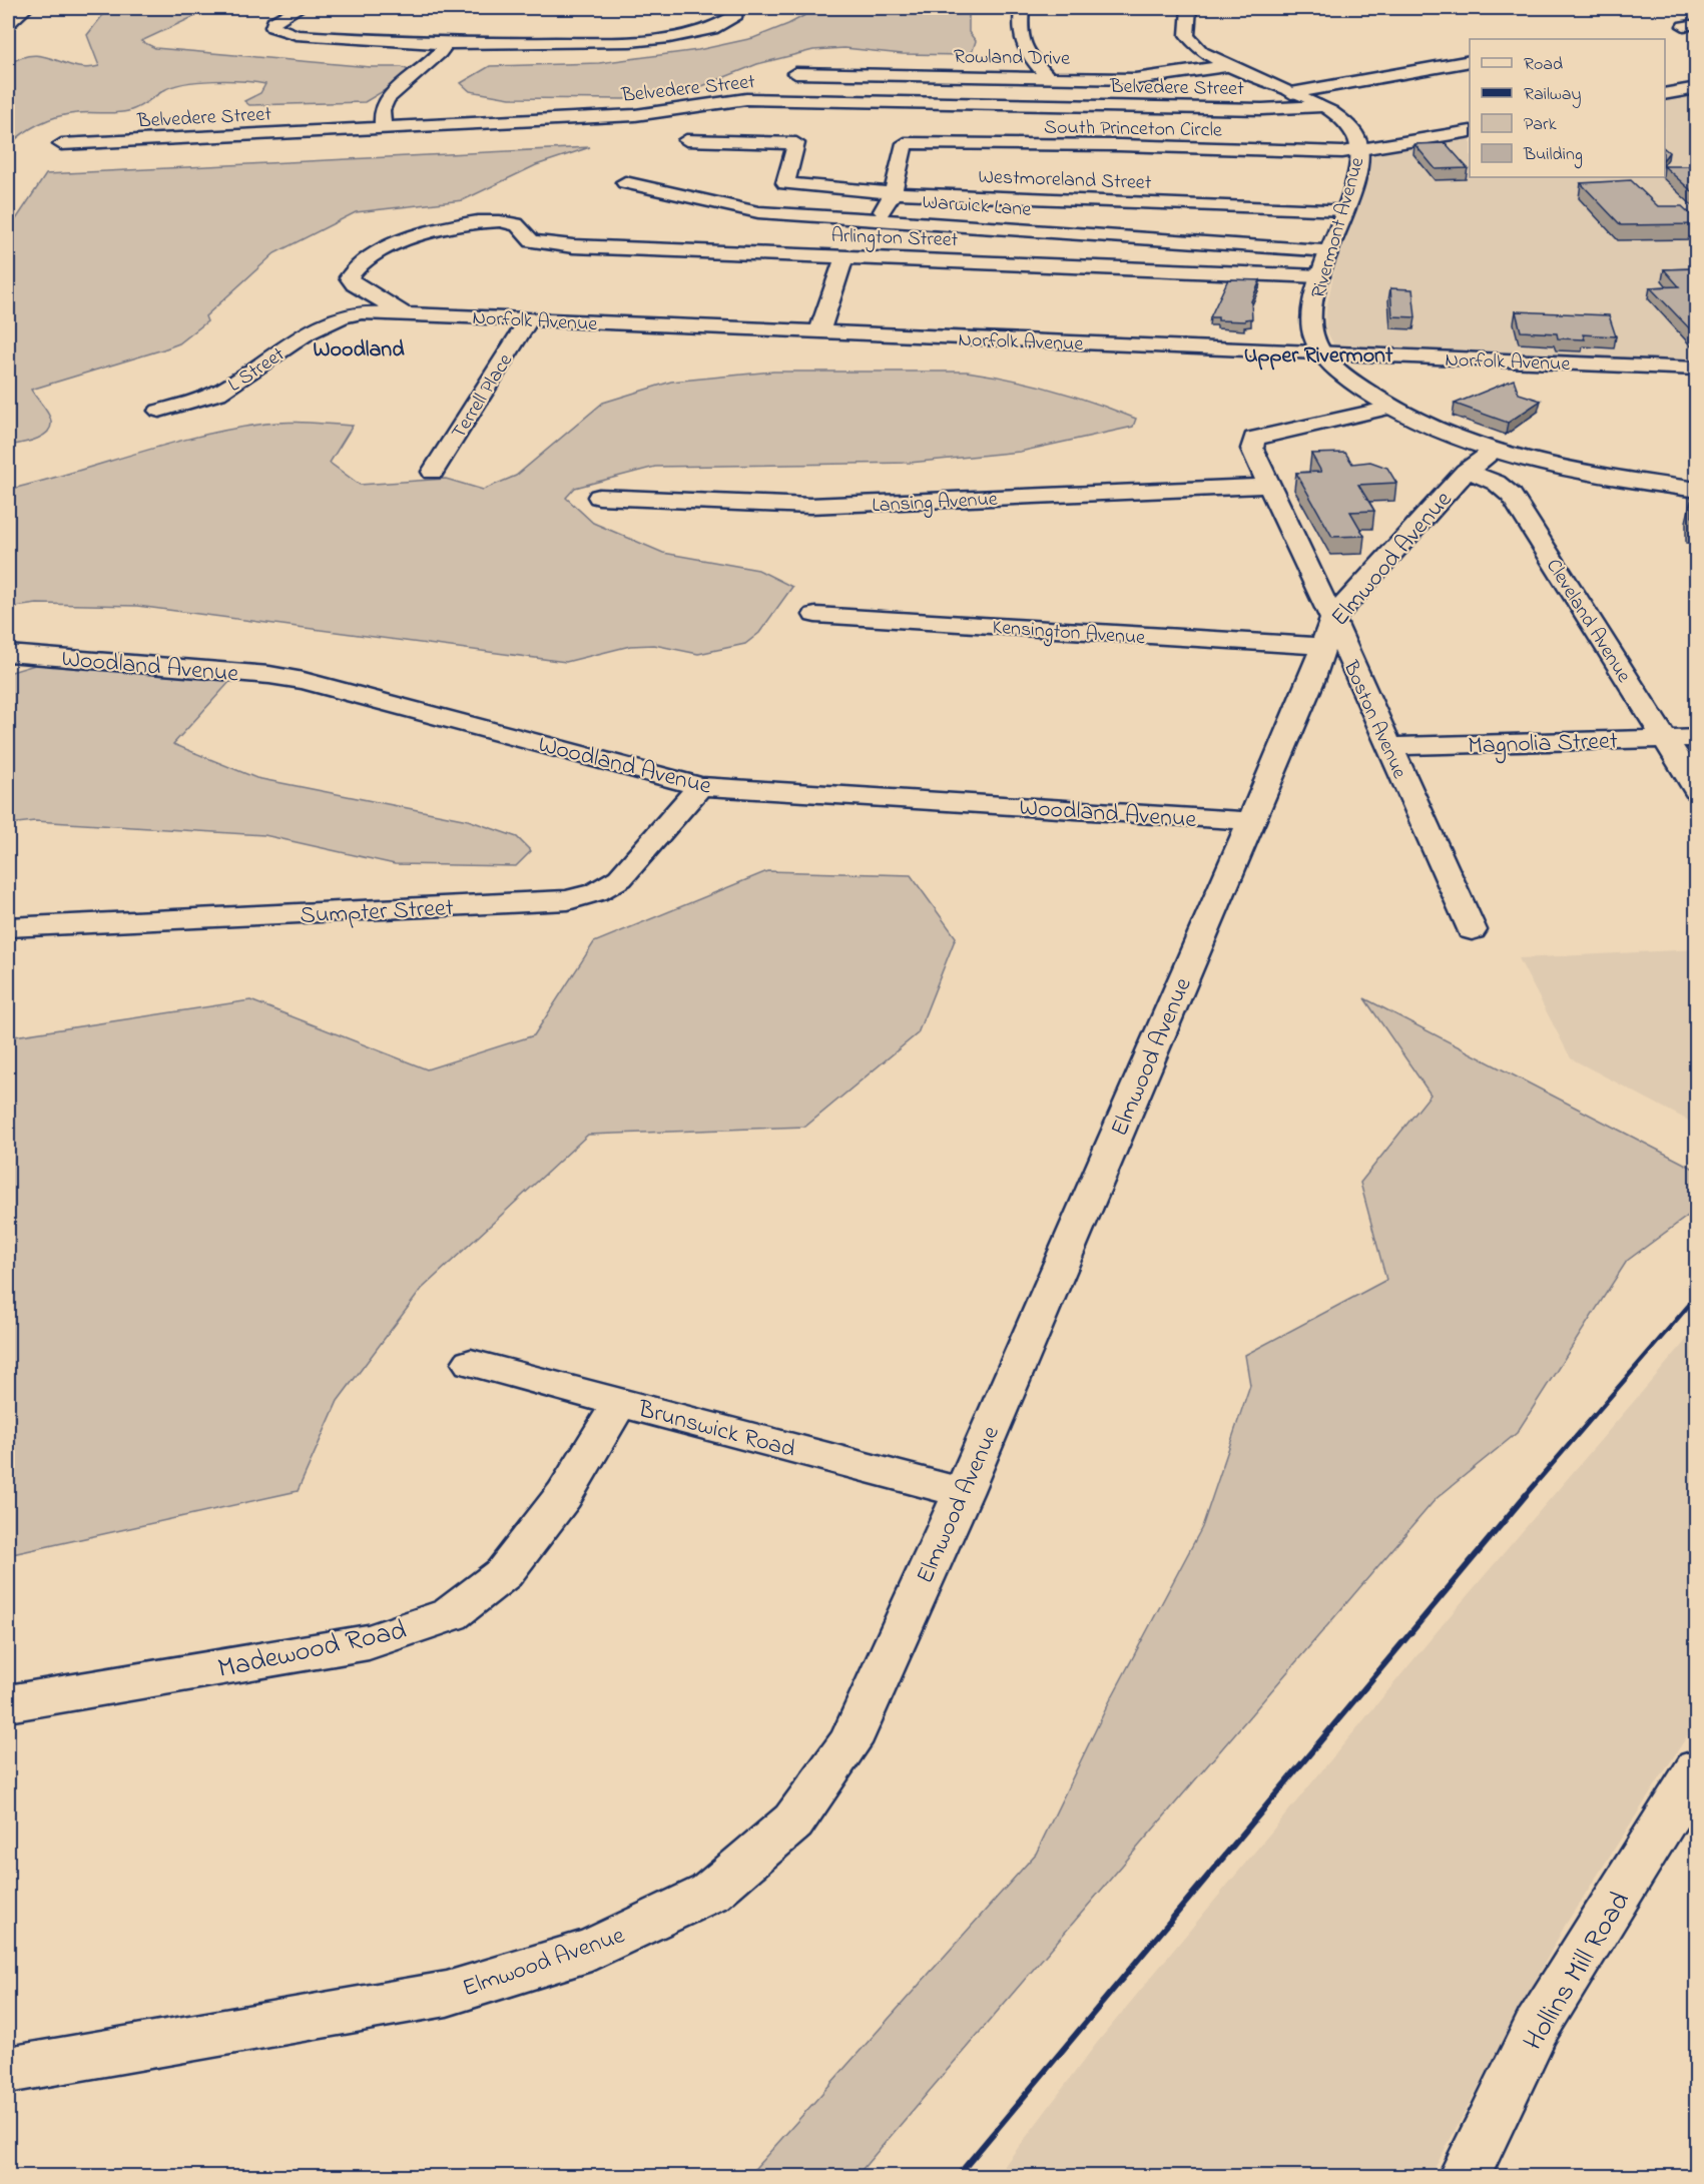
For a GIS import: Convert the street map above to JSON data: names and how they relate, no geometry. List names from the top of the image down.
{
  "streets": {
    "street": [
      "Rowland Drive",
      "Belvedere Street",
      "South Princeton Circle",
      "Westmoreland Street",
      "Warwick Lane",
      "Rivermont Avenue",
      "Arlington Street",
      "Norfolk Avenue",
      "L Street",
      "Terrell Place",
      "Lansing Avenue",
      "Elmwood Avenue",
      "Cleveland Avenue",
      "Kensington Avenue",
      "Woodland Avenue",
      "Boston Avenue",
      "Magnolia Street",
      "Sumpter Street",
      "Brunswick Road",
      "Madewood Road",
      "Hollins Mill Road"
    ]
  },
  "crossings": [
    ["Rowland Drive", "Rivermont Avenue"],
    ["Belvedere Street", "Rivermont Avenue"],
    ["South Princeton Circle", "Westmoreland Street"],
    ["South Princeton Circle", "Rivermont Avenue"],
    ["Westmoreland Street", "Rivermont Avenue"],
    ["Warwick Lane", "Rivermont Avenue"],
    ["Warwick Lane", "Arlington Street"],
    ["Rivermont Avenue", "Arlington Street"],
    ["Rivermont Avenue", "Norfolk Avenue"],
    ["Rivermont Avenue", "Elmwood Avenue"],
    ["Rivermont Avenue", "Cleveland Avenue"],
    ["Rivermont Avenue", "Boston Avenue"],
    ["Arlington Street", "Norfolk Avenue"],
    ["Norfolk Avenue", "L Street"],
    ["Norfolk Avenue", "Terrell Place"],
    ["Lansing Avenue", "Boston Avenue"],
    ["Elmwood Avenue", "Cleveland Avenue"],
    ["Elmwood Avenue", "Kensington Avenue"],
    ["Elmwood Avenue", "Woodland Avenue"],
    ["Elmwood Avenue", "Boston Avenue"],
    ["Elmwood Avenue", "Brunswick Road"],
    ["Cleveland Avenue", "Magnolia Street"],
    ["Kensington Avenue", "Boston Avenue"],
    ["Woodland Avenue", "Sumpter Street"],
    ["Boston Avenue", "Magnolia Street"],
    ["Brunswick Road", "Madewood Road"]
  ],
  "districts": ["Woodland", "Upper Rivermont"],
  "legend": [
    "Road",
    "Railway",
    "Park",
    "Building"
  ]
}
